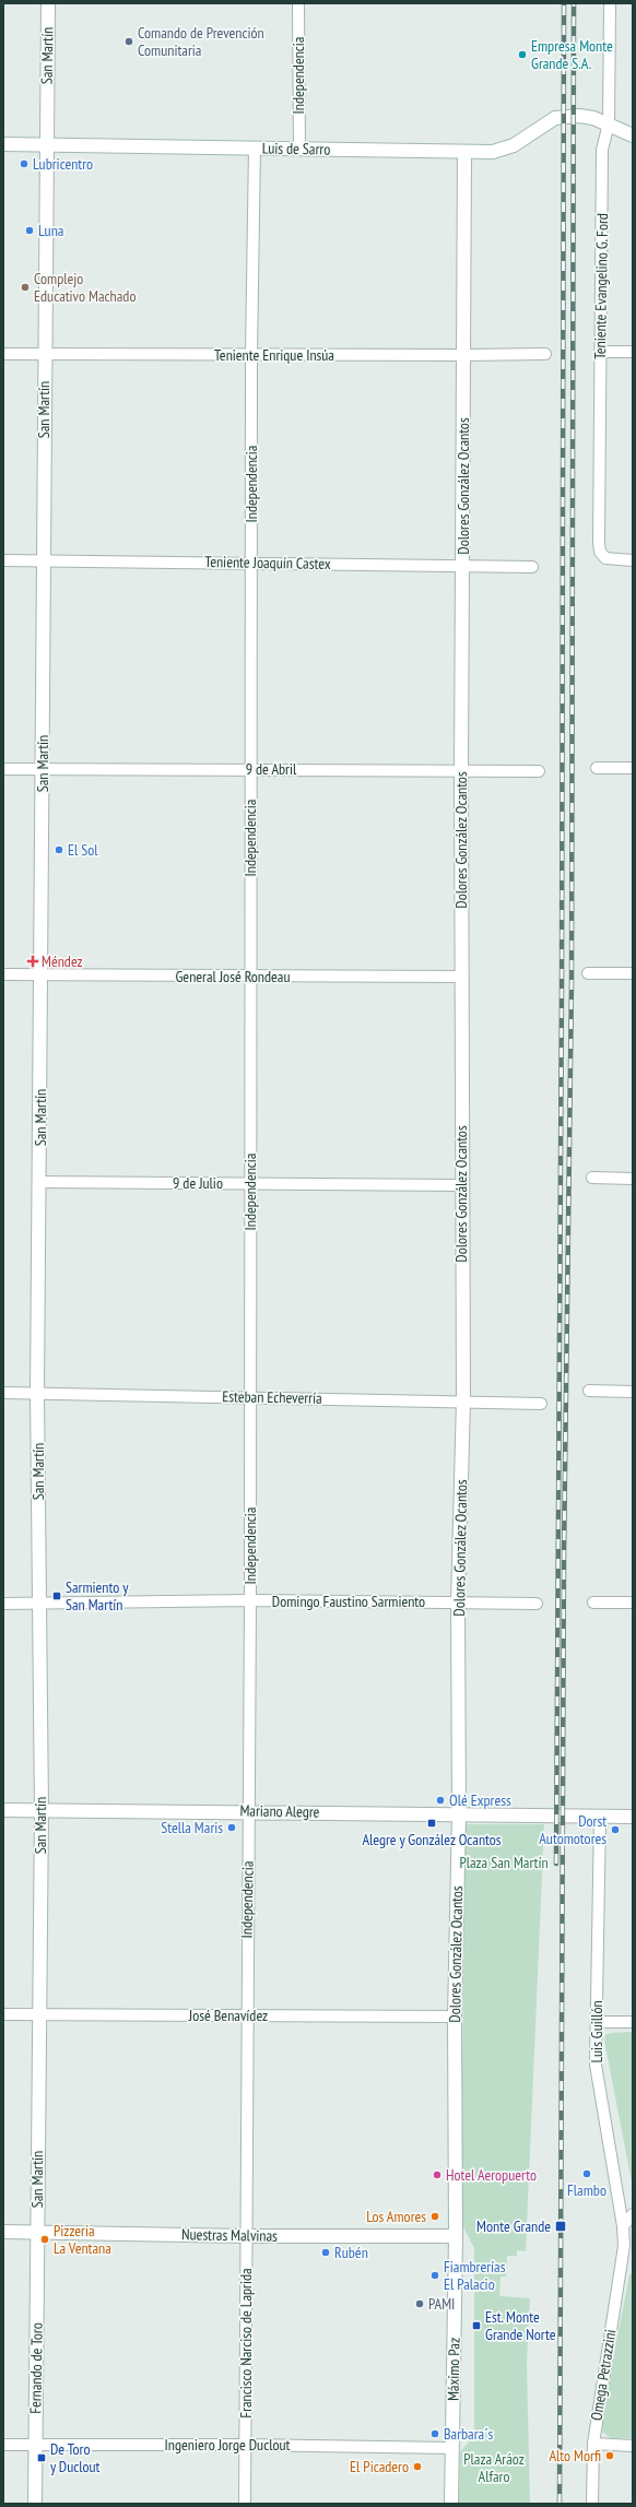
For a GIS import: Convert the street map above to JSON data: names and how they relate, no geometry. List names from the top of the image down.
{
  "streets": {
    "street": [
      "San Martín",
      "Independencia",
      "Luis de Sarro",
      "Teniente Evangelino G. Ford",
      "Teniente Enrique Insúa",
      "Dolores González Ocantos",
      "Teniente Joaquín Castex",
      "9 de Abril",
      "General José Rondeau",
      "9 de Julio",
      "Esteban Echeverría",
      "Domingo Faustino Sarmiento",
      "Mariano Alegre",
      "José Benavídez",
      "Luis Guillón",
      "Nuestras Malvinas",
      "Francisco Narciso de Laprida",
      "Fernando de Toro",
      "Máximo Paz",
      "Omega Petrazzini",
      "Ingeniero Jorge Duclout"
    ]
  },
  "crossings": [
    ["San Martín", "Luis de Sarro"],
    ["San Martín", "Teniente Enrique Insúa"],
    ["San Martín", "Teniente Joaquín Castex"],
    ["San Martín", "9 de Abril"],
    ["San Martín", "General José Rondeau"],
    ["San Martín", "9 de Julio"],
    ["San Martín", "Esteban Echeverría"],
    ["San Martín", "Domingo Faustino Sarmiento"],
    ["San Martín", "Mariano Alegre"],
    ["San Martín", "José Benavídez"],
    ["San Martín", "Nuestras Malvinas"],
    ["San Martín", "Fernando de Toro"],
    ["Independencia", "Luis de Sarro"],
    ["Independencia", "Teniente Enrique Insúa"],
    ["Independencia", "Teniente Joaquín Castex"],
    ["Independencia", "9 de Abril"],
    ["Independencia", "General José Rondeau"],
    ["Independencia", "9 de Julio"],
    ["Independencia", "Esteban Echeverría"],
    ["Independencia", "Domingo Faustino Sarmiento"],
    ["Independencia", "Mariano Alegre"],
    ["Independencia", "José Benavídez"],
    ["Independencia", "Nuestras Malvinas"],
    ["Independencia", "Francisco Narciso de Laprida"],
    ["Luis de Sarro", "Teniente Evangelino G. Ford"],
    ["Luis de Sarro", "Dolores González Ocantos"],
    ["Teniente Enrique Insúa", "Dolores González Ocantos"],
    ["Dolores González Ocantos", "Teniente Joaquín Castex"],
    ["Dolores González Ocantos", "9 de Abril"],
    ["Dolores González Ocantos", "General José Rondeau"],
    ["Dolores González Ocantos", "9 de Julio"],
    ["Dolores González Ocantos", "Esteban Echeverría"],
    ["Dolores González Ocantos", "Domingo Faustino Sarmiento"],
    ["Dolores González Ocantos", "Mariano Alegre"],
    ["Dolores González Ocantos", "José Benavídez"],
    ["Dolores González Ocantos", "Nuestras Malvinas"],
    ["Dolores González Ocantos", "Máximo Paz"],
    ["Mariano Alegre", "Luis Guillón"],
    ["Luis Guillón", "Omega Petrazzini"],
    ["Nuestras Malvinas", "Francisco Narciso de Laprida"],
    ["Nuestras Malvinas", "Fernando de Toro"],
    ["Nuestras Malvinas", "Máximo Paz"],
    ["Francisco Narciso de Laprida", "Ingeniero Jorge Duclout"],
    ["Fernando de Toro", "Ingeniero Jorge Duclout"],
    ["Máximo Paz", "Ingeniero Jorge Duclout"]
  ],
  "parks": ["Plaza San Martín", "Plaza Aráoz Alfaro"],
  "places": {
    "other": [
      "Comando de Prevención Comunitaria",
      "Empresa Monte Grande S.A.",
      "Lubricentro",
      "Luna",
      "Complejo Educativo Machado",
      "El Sol",
      "Olé Express",
      "Stella Maris",
      "Dorst Automotores",
      "Flambo",
      "Hotel Aeropuerto",
      "Los Amores",
      "Pizzeria La Ventana",
      "Rubén",
      "Fiambrerías El Palacio",
      "PAMI",
      "Barbara´s",
      "Alto Morfi",
      "El Picadero"
    ],
    "health": ["Méndez"],
    "transit": [
      "Sarmiento y San Martín",
      "Alegre y González Ocantos",
      "Monte Grande",
      "Est. Monte Grande Norte",
      "De Toro y Duclout"
    ]
  }
}
